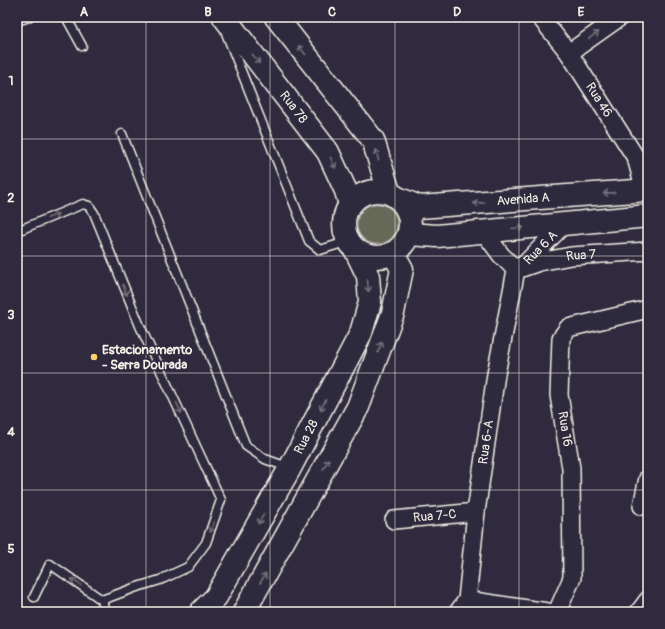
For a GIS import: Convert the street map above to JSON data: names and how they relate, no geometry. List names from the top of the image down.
{
  "streets": {
    "main road": ["Rua 78", "Avenida A", "Rua 28"],
    "street": [
      "Rua 46",
      "Rua 6 A",
      "Rua 7",
      "Rua 16",
      "Rua 6-A",
      "Rua 7-C"
    ]
  },
  "crossings": [
    ["Rua 46", "Avenida A"],
    ["Rua 78", "Avenida A"],
    ["Rua 78", "Rua 28"],
    ["Avenida A", "Rua 28"],
    ["Rua 6 A", "Rua 7"],
    ["Rua 6 A", "Rua 6-A"],
    ["Rua 7", "Rua 6-A"],
    ["Rua 6-A", "Rua 7-C"]
  ],
  "places": ["Estacionamento - Serra Dourada"],
  "grid": {
    "columns": [
      "A",
      "B",
      "C",
      "D",
      "E"
    ],
    "rows": [
      "1",
      "2",
      "3",
      "4",
      "5"
    ]
  }
}
